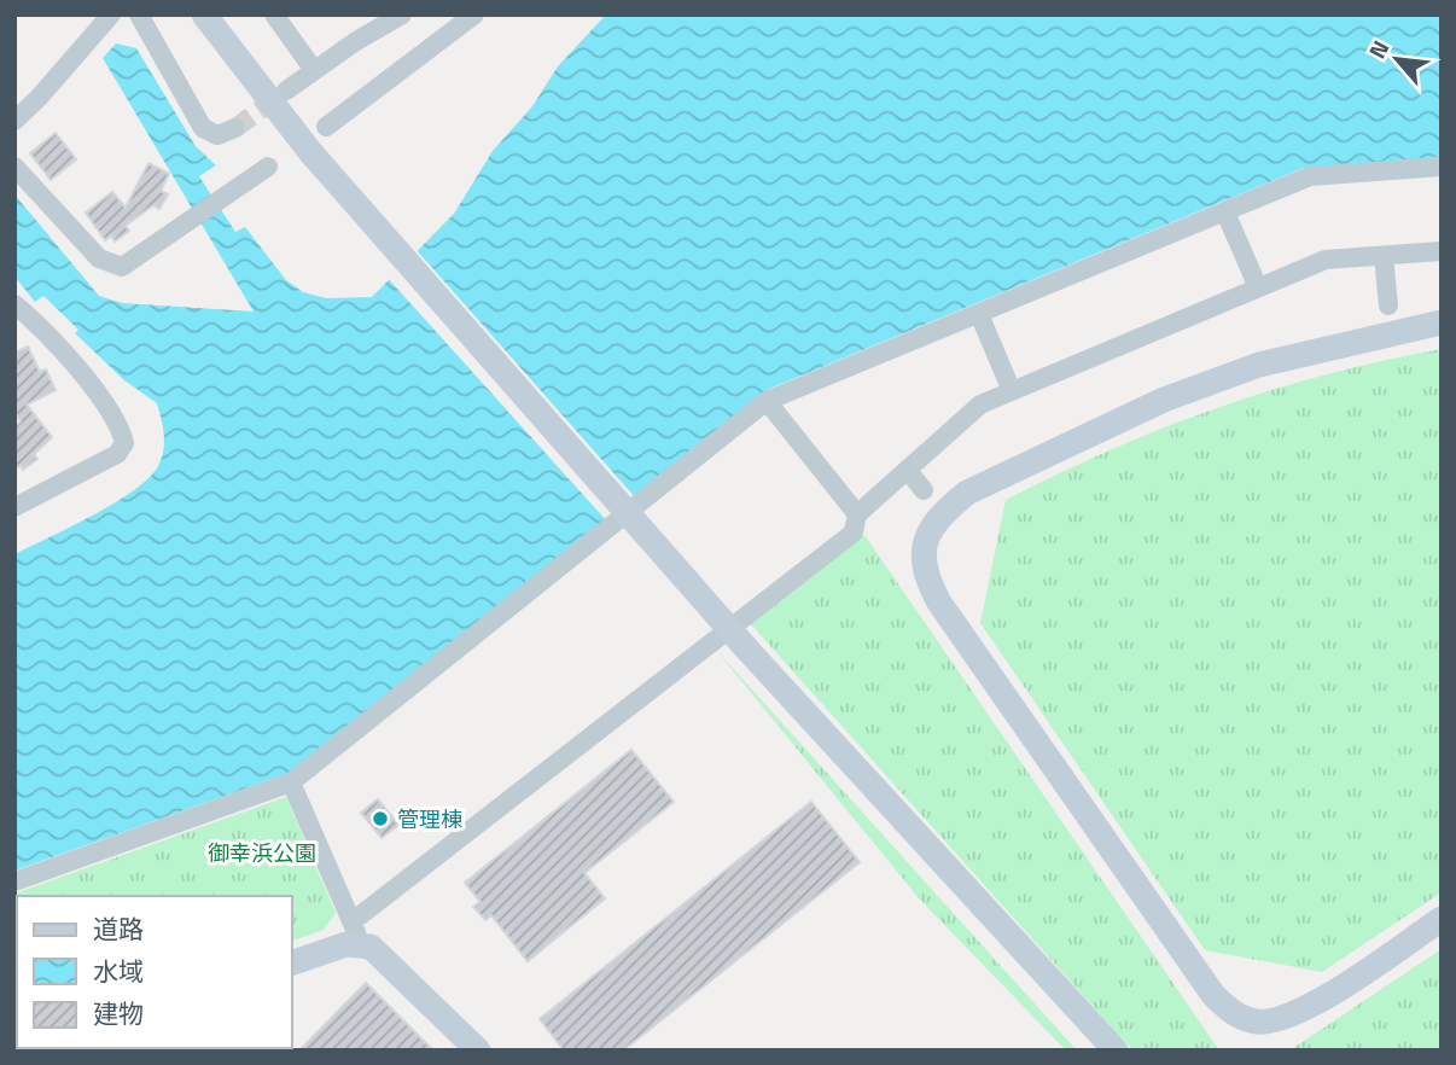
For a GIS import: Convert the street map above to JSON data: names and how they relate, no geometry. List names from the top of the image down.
{
  "parks": ["御幸浜公園"],
  "places": ["管理棟"],
  "legend": ["道路", "水域", "建物"],
  "north": "top left"
}
